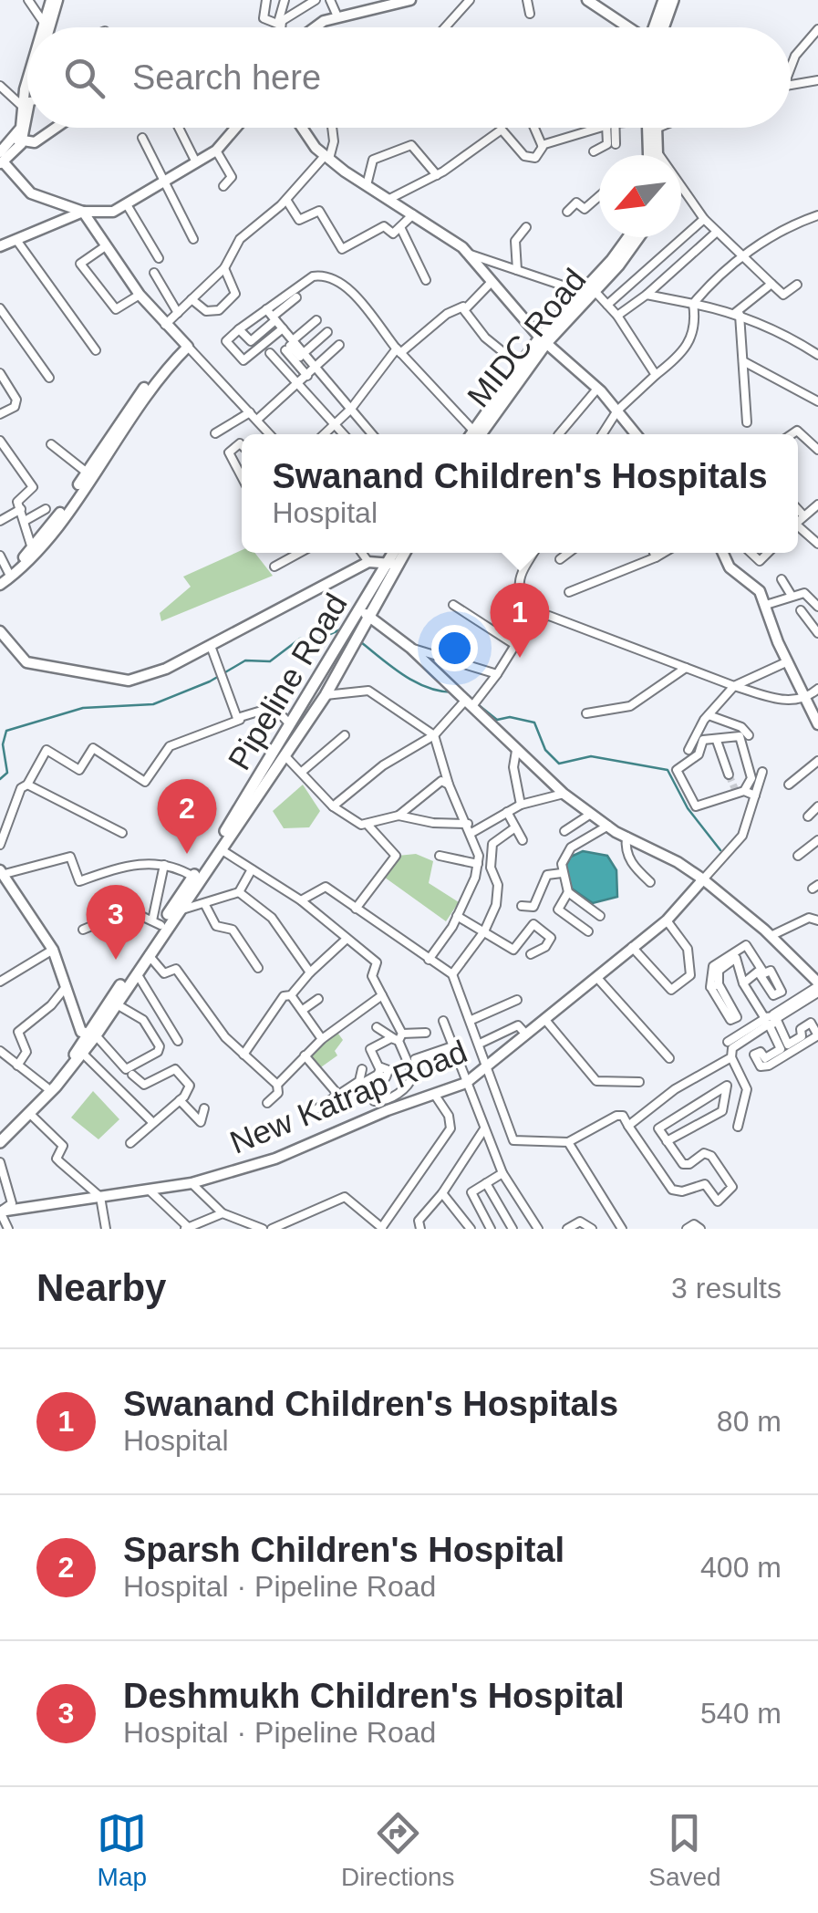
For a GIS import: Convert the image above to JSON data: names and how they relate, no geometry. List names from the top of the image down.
{
  "streets": {
    "main road": ["MIDC Road", "Pipeline Road"],
    "street": ["New Katrap Road"]
  },
  "north": "bottom left",
  "page": {
    "search": "Search here",
    "popup": ["Swanand Children's Hospitals", "Hospital"],
    "pins": ["1", "2", "3"],
    "heading": ["Nearby", "3 results"],
    "list": [
      {
        "mark": "1",
        "name": "Swanand Children's Hospitals",
        "note": "Hospital",
        "value": "80 m"
      },
      {
        "mark": "2",
        "name": "Sparsh Children's Hospital",
        "note": "Hospital · Pipeline Road",
        "value": "400 m"
      },
      {
        "mark": "3",
        "name": "Deshmukh Children's Hospital",
        "note": "Hospital · Pipeline Road",
        "value": "540 m"
      }
    ],
    "nav": ["Map", "Directions", "Saved"]
  }
}
